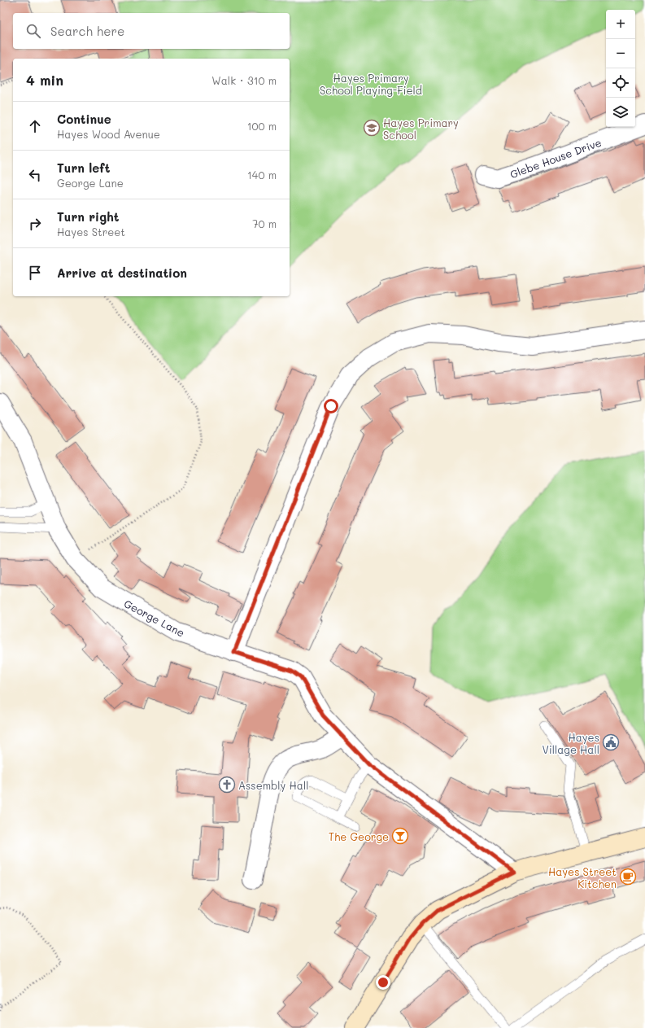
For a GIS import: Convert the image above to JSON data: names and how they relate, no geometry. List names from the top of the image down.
{
  "streets": {
    "street": ["Glebe House Drive", "George Lane"]
  },
  "parks": ["Hayes Primary School Playing-Field"],
  "places": {
    "school or university": ["Hayes Primary School"],
    "public building": ["Hayes Village Hall"],
    "church": ["Assembly Hall"],
    "bar": ["The George"],
    "cafe": ["Hayes Street Kitchen"]
  },
  "page": {
    "map_buttons": ["+", "−"],
    "search": "Search here",
    "heading": ["4 min", "Walk · 310 m"],
    "list": [
      ["Continue", "Hayes Wood Avenue", "100 m"],
      ["Turn left", "George Lane", "140 m"],
      ["Turn right", "Hayes Street", "70 m"],
      "Arrive at destination"
    ]
  }
}
